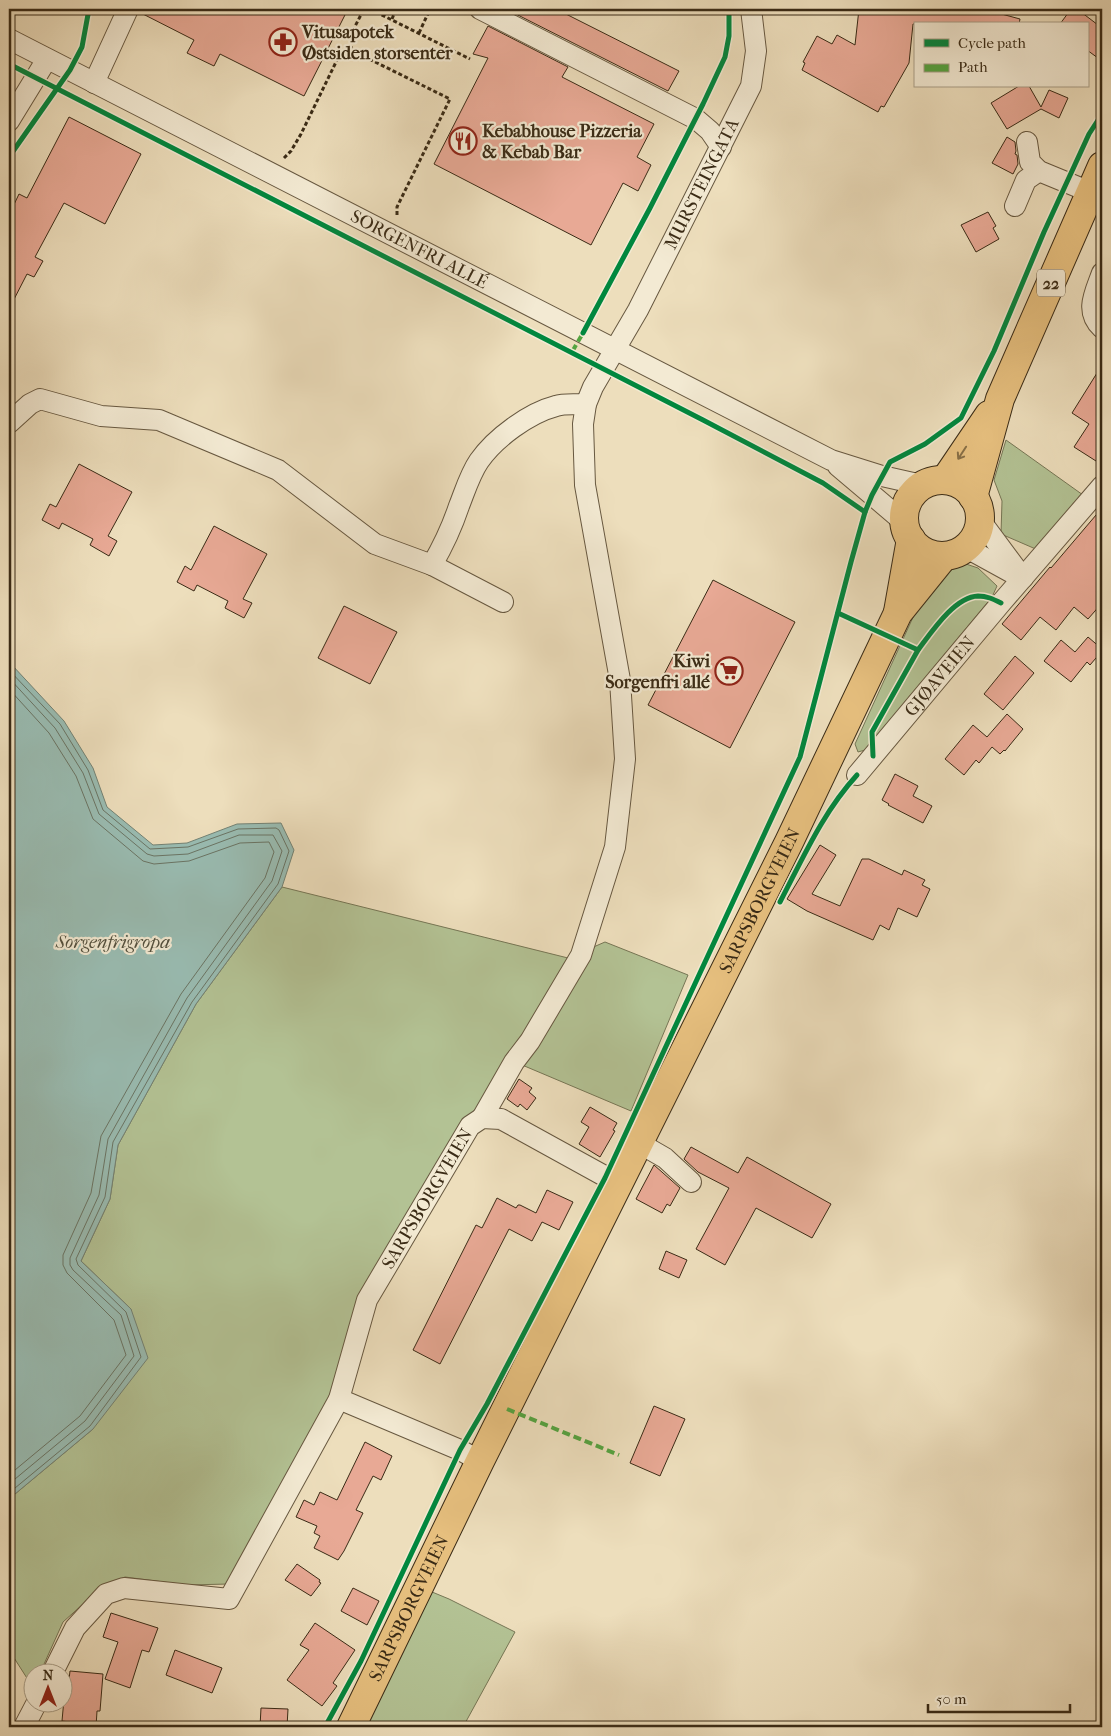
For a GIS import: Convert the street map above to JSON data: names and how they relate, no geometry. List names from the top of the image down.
{
  "streets": {
    "highway": ["22", "SARPSBORGVEIEN"],
    "street": ["MURSTEINGATA", "SORGENFRI ALLÉ", "GJØAVEIEN"]
  },
  "crossings": [
    ["MURSTEINGATA", "SORGENFRI ALLÉ"],
    ["MURSTEINGATA", "SARPSBORGVEIEN"],
    ["22", "SARPSBORGVEIEN"]
  ],
  "water": ["Sorgenfrigropa"],
  "places": {
    "pharmacy": ["Vitusapotek Østsiden storsenter"],
    "restaurant": ["Kebabhouse Pizzeria & Kebab Bar"],
    "supermarket": ["Kiwi Sorgenfri allé"]
  },
  "legend": ["Cycle path", "Path"],
  "scale_bar": "50 m",
  "north": "top"
}
